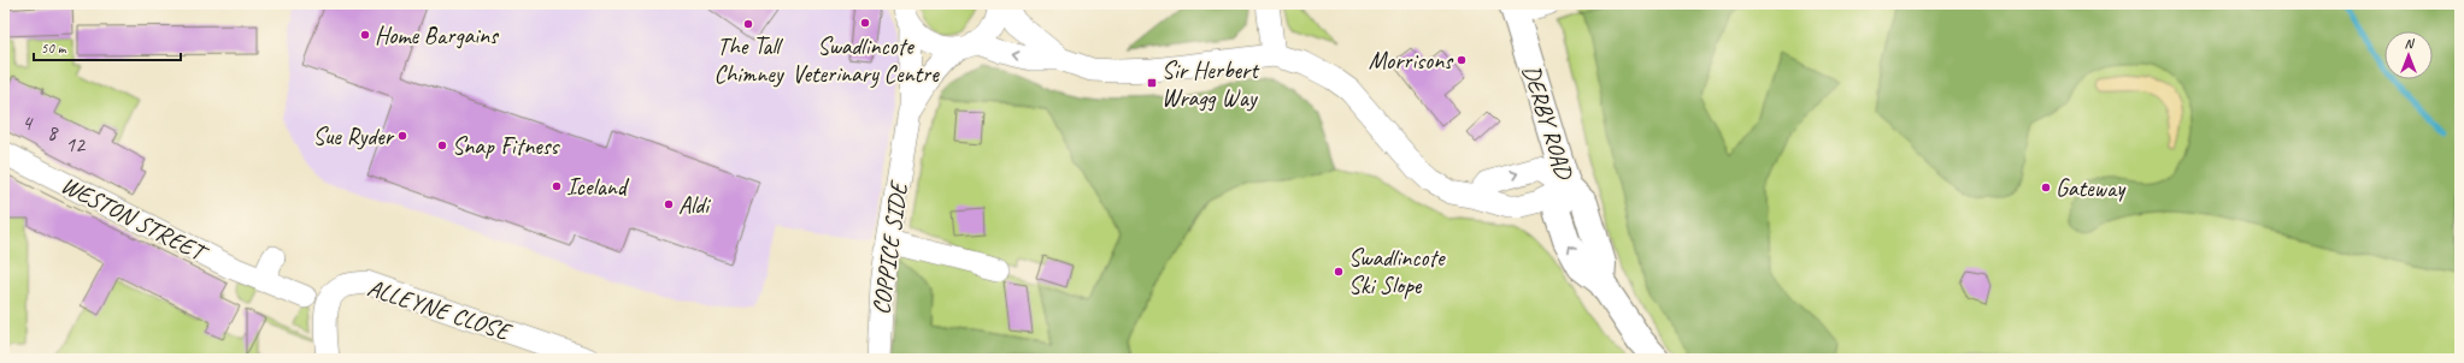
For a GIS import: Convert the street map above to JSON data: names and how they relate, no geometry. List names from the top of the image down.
{
  "streets": {
    "main road": ["DERBY ROAD"],
    "street": ["WESTON STREET", "COPPICE SIDE", "ALLEYNE CLOSE"]
  },
  "places": {
    "other": [
      "Swadlincote Veterinary Centre",
      "The Tall Chimney",
      "Home Bargains",
      "Morrisons",
      "Sue Ryder",
      "Snap Fitness",
      "Iceland",
      "Gateway",
      "Aldi",
      "Swadlincote Ski Slope"
    ],
    "transit": ["Sir Herbert Wragg Way"]
  },
  "house_numbers": ["4", "8", "12"],
  "scale_bar": "50 m",
  "north": "top"
}
